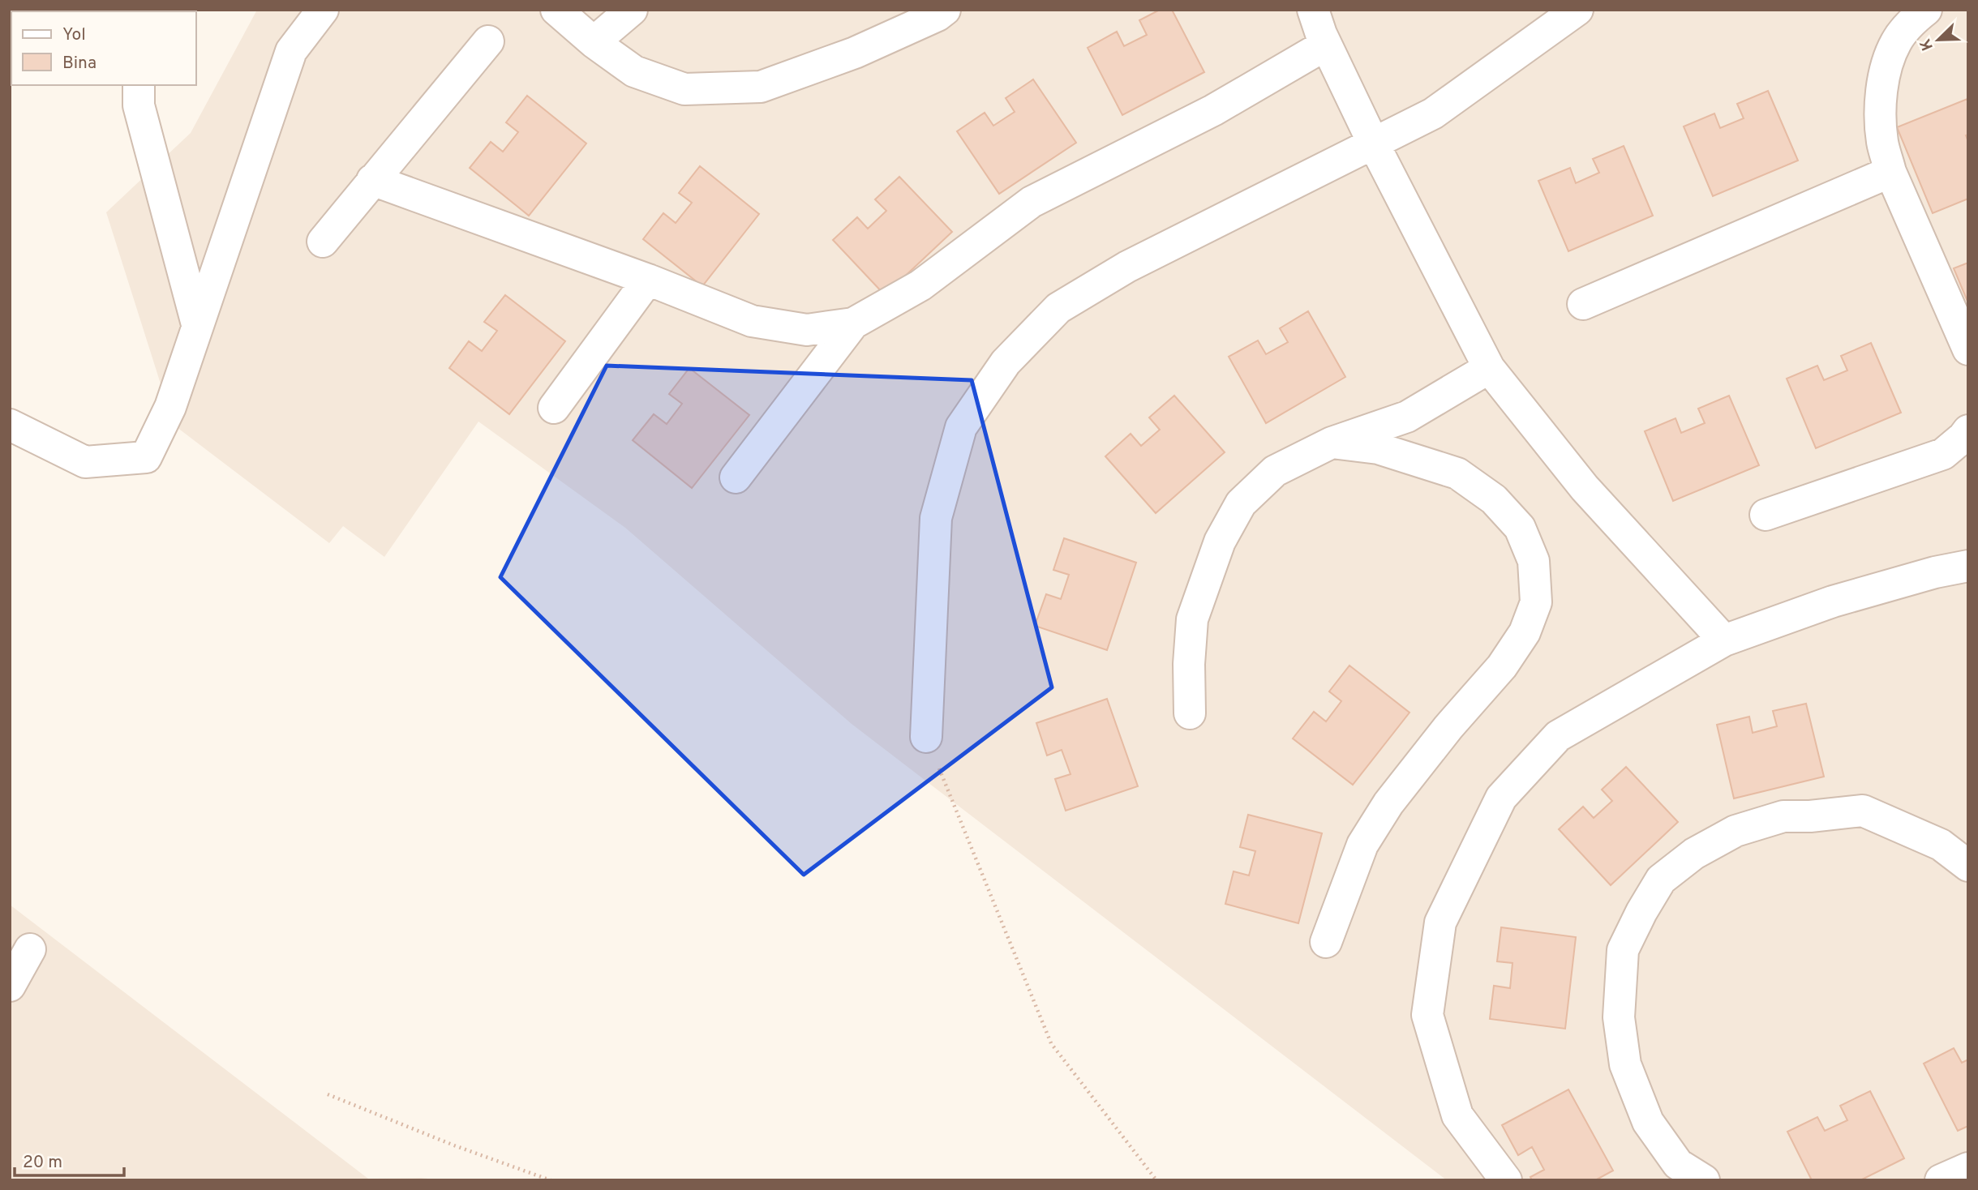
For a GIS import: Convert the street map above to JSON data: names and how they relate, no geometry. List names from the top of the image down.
{
  "legend": ["Yol", "Bina"],
  "scale_bar": "20 m",
  "north": "bottom left"
}
